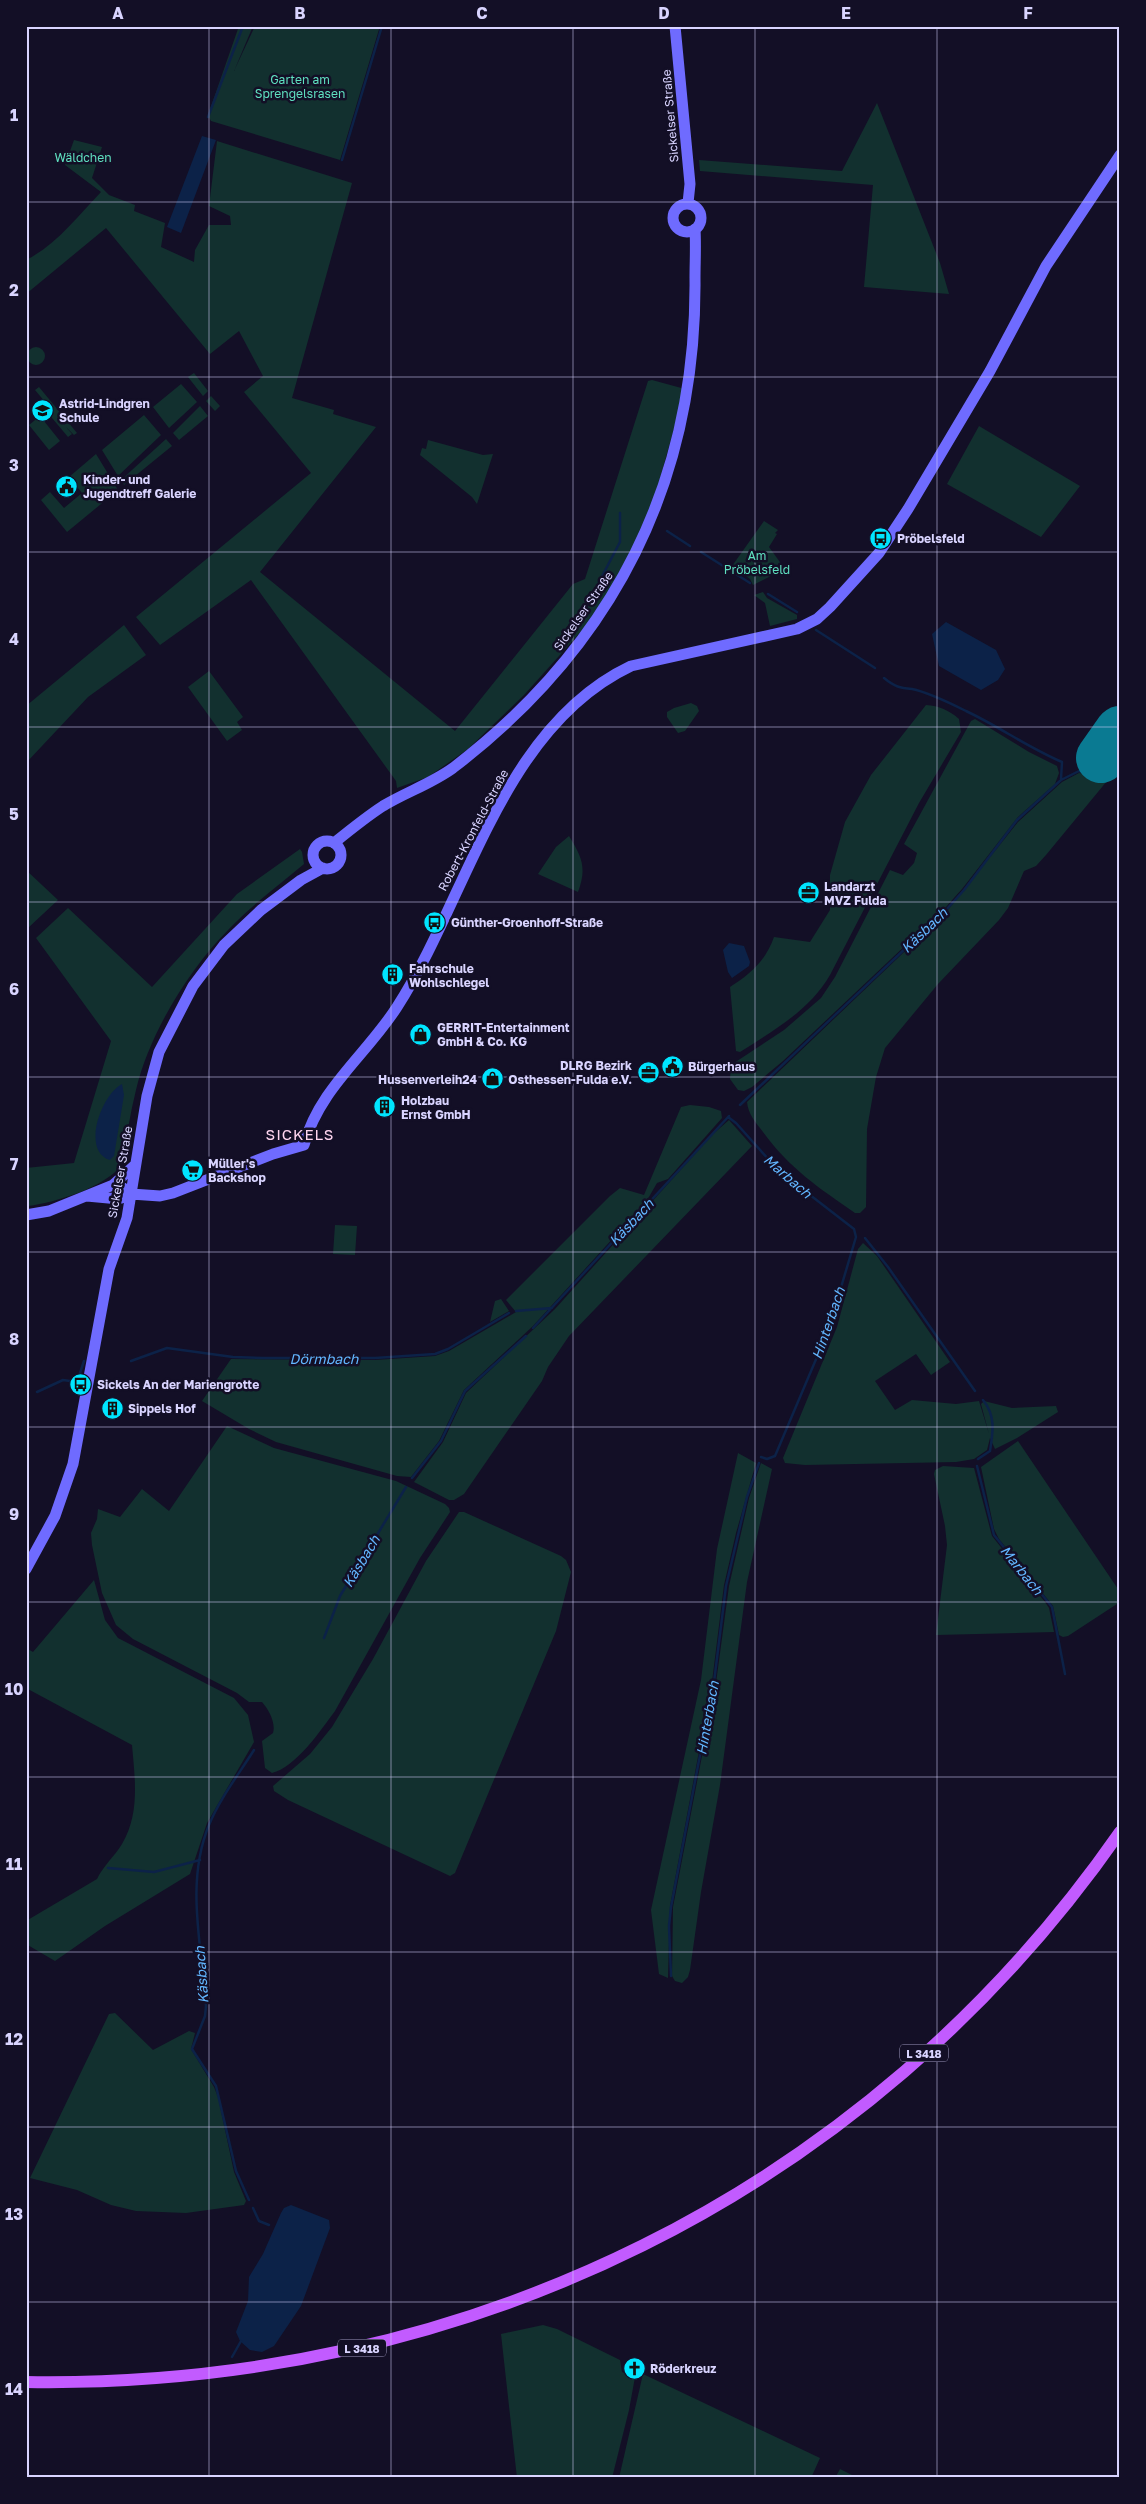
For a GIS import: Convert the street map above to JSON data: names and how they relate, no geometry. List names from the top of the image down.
{
  "streets": {
    "main road": ["Sickelser Straße", "Robert-Kronfeld-Straße", "L 3418"]
  },
  "crossings": [
    ["Sickelser Straße", "Robert-Kronfeld-Straße"]
  ],
  "districts": ["SICKELS"],
  "water": [
    "Käsbach",
    "Marbach",
    "Hinterbach",
    "Dörmbach"
  ],
  "parks": ["Garten am Sprengelsrasen", "Wäldchen", "Am Pröbelsfeld"],
  "places": {
    "school or university": ["Astrid-Lindgren Schule"],
    "public building": ["Kinder- und Jugendtreff Galerie", "Bürgerhaus"],
    "bus stop": ["Pröbelsfeld", "Günther-Groenhoff-Straße", "Sickels An der Mariengrotte"],
    "office": ["Landarzt MVZ Fulda", "DLRG Bezirk Osthessen-Fulda e.V."],
    "building": ["Fahrschule Wohlschlegel", "Holzbau Ernst GmbH", "Sippels Hof"],
    "shop": ["GERRIT-Entertainment GmbH & Co. KG", "Hussenverleih24"],
    "supermarket": ["Müller's Backshop"],
    "church": ["Röderkreuz"]
  },
  "grid": {
    "columns": [
      "A",
      "B",
      "C",
      "D",
      "E",
      "F"
    ],
    "rows": [
      "1",
      "2",
      "3",
      "4",
      "5",
      "6",
      "7",
      "8",
      "9",
      "10",
      "11",
      "12",
      "13",
      "14"
    ]
  }
}
